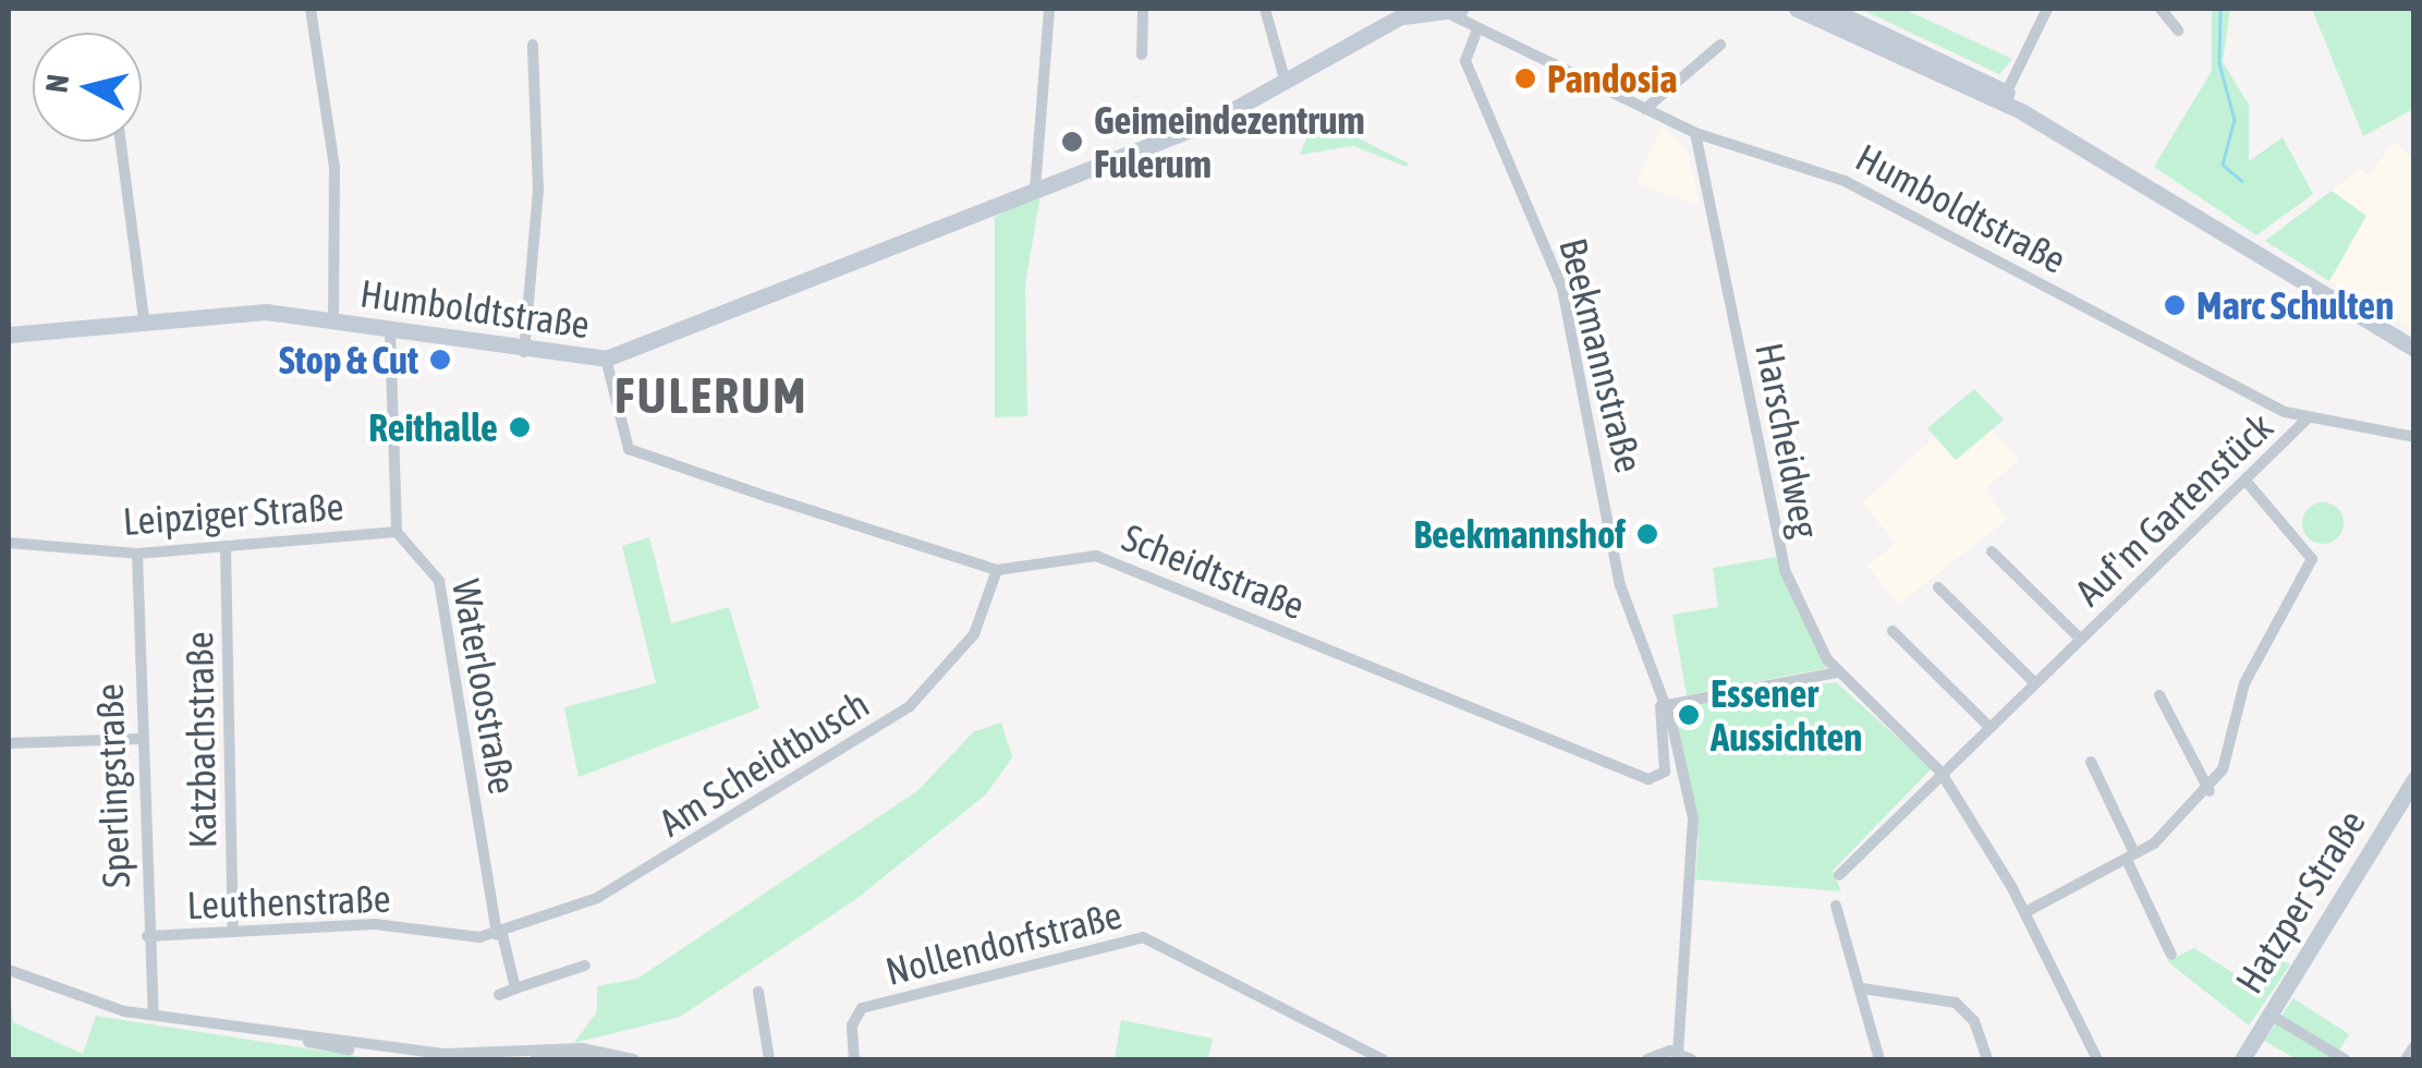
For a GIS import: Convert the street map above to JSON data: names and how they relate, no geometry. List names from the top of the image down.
{
  "streets": {
    "street": [
      "Humboldtstraße",
      "Beekmannstraße",
      "Harscheidweg",
      "Auf'm Gartenstück",
      "Leipziger Straße",
      "Scheidtstraße",
      "Waterloostraße",
      "Katzbachstraße",
      "Am Scheidtbusch",
      "Sperlingstraße",
      "Leuthenstraße",
      "Hatzper Straße",
      "Nollendorfstraße"
    ]
  },
  "crossings": [
    ["Humboldtstraße", "Beekmannstraße"],
    ["Humboldtstraße", "Harscheidweg"],
    ["Humboldtstraße", "Auf'm Gartenstück"],
    ["Humboldtstraße", "Scheidtstraße"],
    ["Beekmannstraße", "Scheidtstraße"],
    ["Harscheidweg", "Auf'm Gartenstück"],
    ["Leipziger Straße", "Waterloostraße"],
    ["Leipziger Straße", "Katzbachstraße"],
    ["Leipziger Straße", "Sperlingstraße"],
    ["Scheidtstraße", "Am Scheidtbusch"],
    ["Waterloostraße", "Am Scheidtbusch"],
    ["Waterloostraße", "Leuthenstraße"],
    ["Katzbachstraße", "Leuthenstraße"],
    ["Am Scheidtbusch", "Leuthenstraße"],
    ["Sperlingstraße", "Leuthenstraße"]
  ],
  "districts": ["FULERUM"],
  "places": [
    "Pandosia",
    "Geimeindezentrum Fulerum",
    "Marc Schulten",
    "Stop & Cut",
    "Reithalle",
    "Beekmannshof",
    "Essener Aussichten"
  ],
  "north": "left"
}
